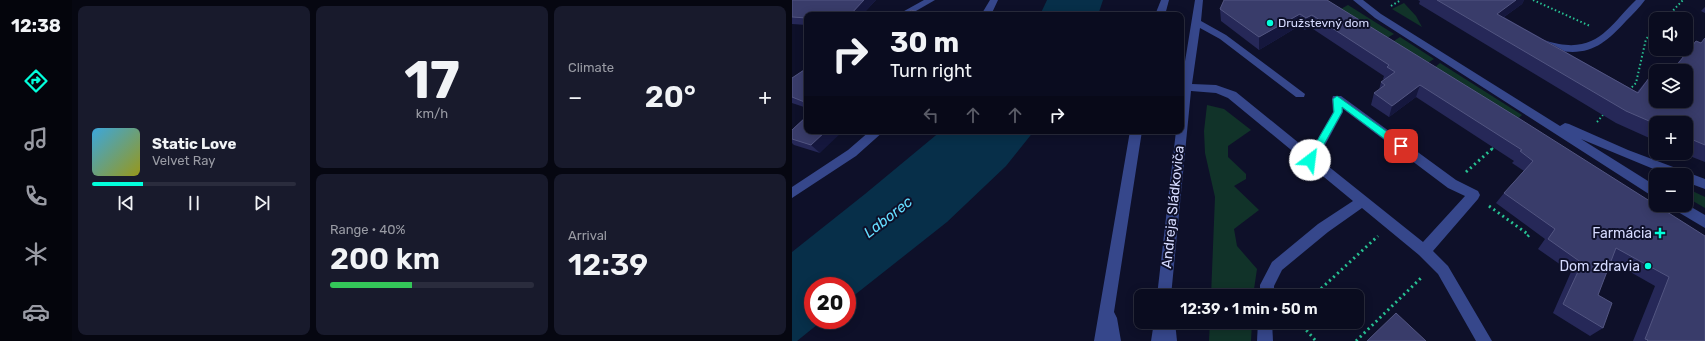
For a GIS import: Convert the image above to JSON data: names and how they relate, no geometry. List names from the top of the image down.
{
  "streets": {
    "street": ["Andreja Sládkoviča"]
  },
  "water": ["Laborec"],
  "places": {
    "other": ["Družstevný dom", "Dom zdravia"],
    "health": ["Farmácia"]
  },
  "page": {
    "tabs": "12:38",
    "tile": [
      ["17", "km/h"],
      "Climate",
      ["Range · 40%", "200 km"],
      ["Arrival", "12:39"]
    ],
    "map_buttons": ["+", "−"],
    "turn": ["30 m", "Turn right"],
    "heat": ["−", "20°", "+"],
    "song": ["Static Love", "Velvet Ray"],
    "limit": "20",
    "trip": "12:39 · 1 min · 50 m"
  }
}
